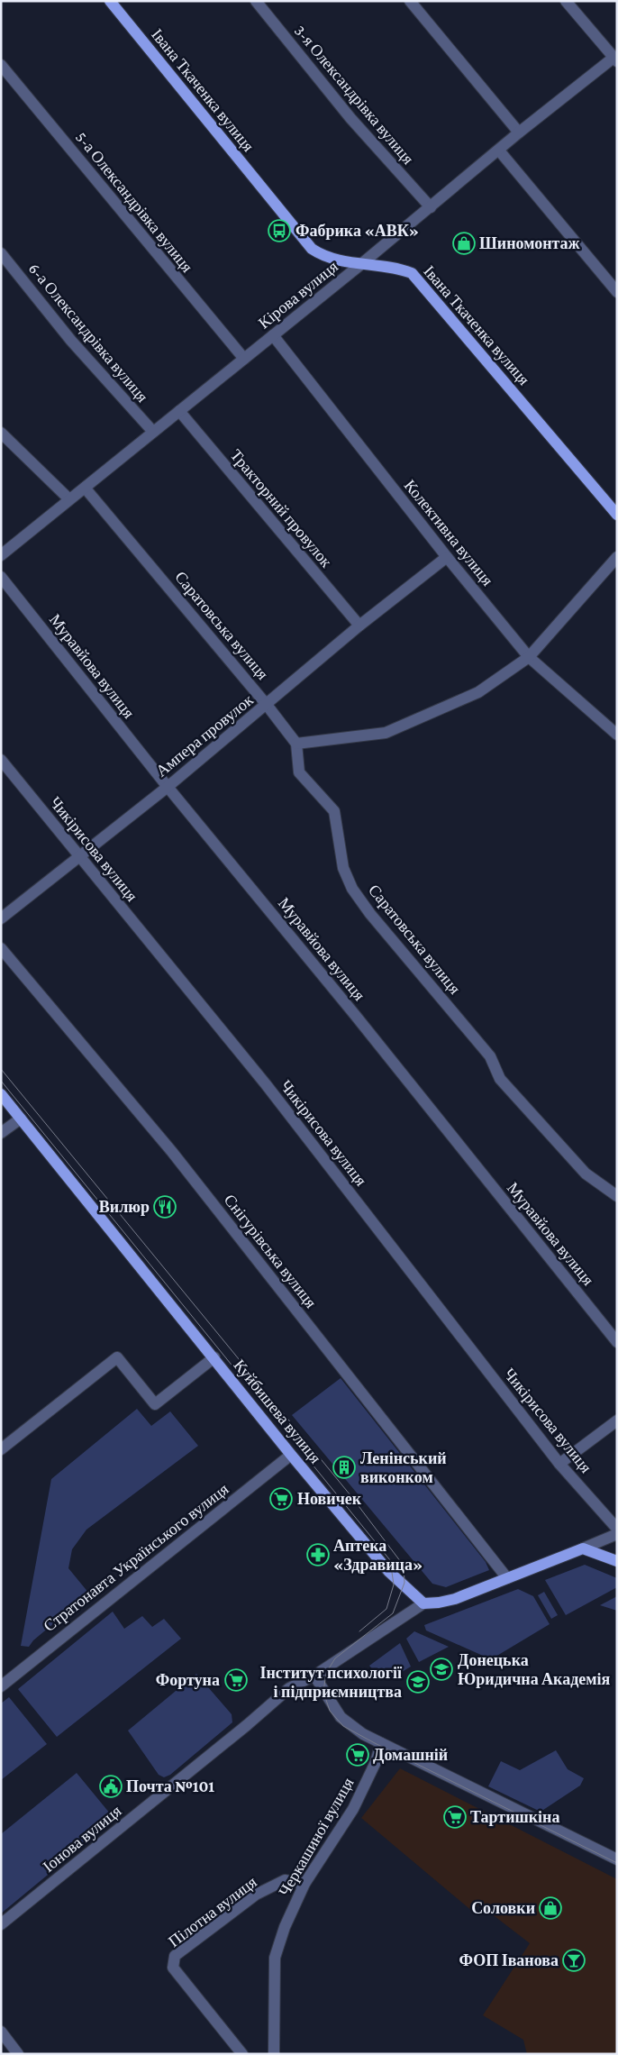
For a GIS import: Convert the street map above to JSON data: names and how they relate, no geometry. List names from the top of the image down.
{
  "streets": {
    "main road": ["Івана Ткаченка вулиця", "Куйбишева вулиця"],
    "street": [
      "3-я Олександрівка вулиця",
      "5-а Олександрівка вулиця",
      "Кірова вулиця",
      "6-а Олександрівка вулиця",
      "Тракторний провулок",
      "Колективна вулиця",
      "Саратовська вулиця",
      "Муравйова вулиця",
      "Ампера провулок",
      "Чикірисова вулиця",
      "Снігурівська вулиця",
      "Стратонавта Українського вулиця",
      "Черкашиної вулиця",
      "Іонова вулиця",
      "Пілотна вулиця"
    ]
  },
  "crossings": [
    ["Івана Ткаченка вулиця", "Кірова вулиця"],
    ["3-я Олександрівка вулиця", "Кірова вулиця"],
    ["5-а Олександрівка вулиця", "Кірова вулиця"],
    ["Кірова вулиця", "6-а Олександрівка вулиця"],
    ["Кірова вулиця", "Тракторний провулок"],
    ["Кірова вулиця", "Колективна вулиця"],
    ["Кірова вулиця", "Саратовська вулиця"],
    ["Тракторний провулок", "Ампера провулок"],
    ["Колективна вулиця", "Ампера провулок"],
    ["Саратовська вулиця", "Ампера провулок"],
    ["Муравйова вулиця", "Ампера провулок"],
    ["Ампера провулок", "Чикірисова вулиця"],
    ["Куйбишева вулиця", "Стратонавта Українського вулиця"],
    ["Куйбишева вулиця", "Іонова вулиця"],
    ["Черкашиної вулиця", "Пілотна вулиця"]
  ],
  "places": {
    "bus stop": ["Фабрика «АВК»"],
    "shop": ["Шиномонтаж", "Соловки"],
    "restaurant": ["Вилюр"],
    "building": ["Ленінський виконком"],
    "supermarket": [
      "Новичек",
      "Фортуна",
      "Домашній",
      "Тартишкіна"
    ],
    "pharmacy": ["Аптека «Здравица»"],
    "school or university": ["Донецька Юридична Академія", "Інститут психології і підприємництва"],
    "public building": ["Почта №101"],
    "bar": ["ФОП Іванова"]
  }
}
